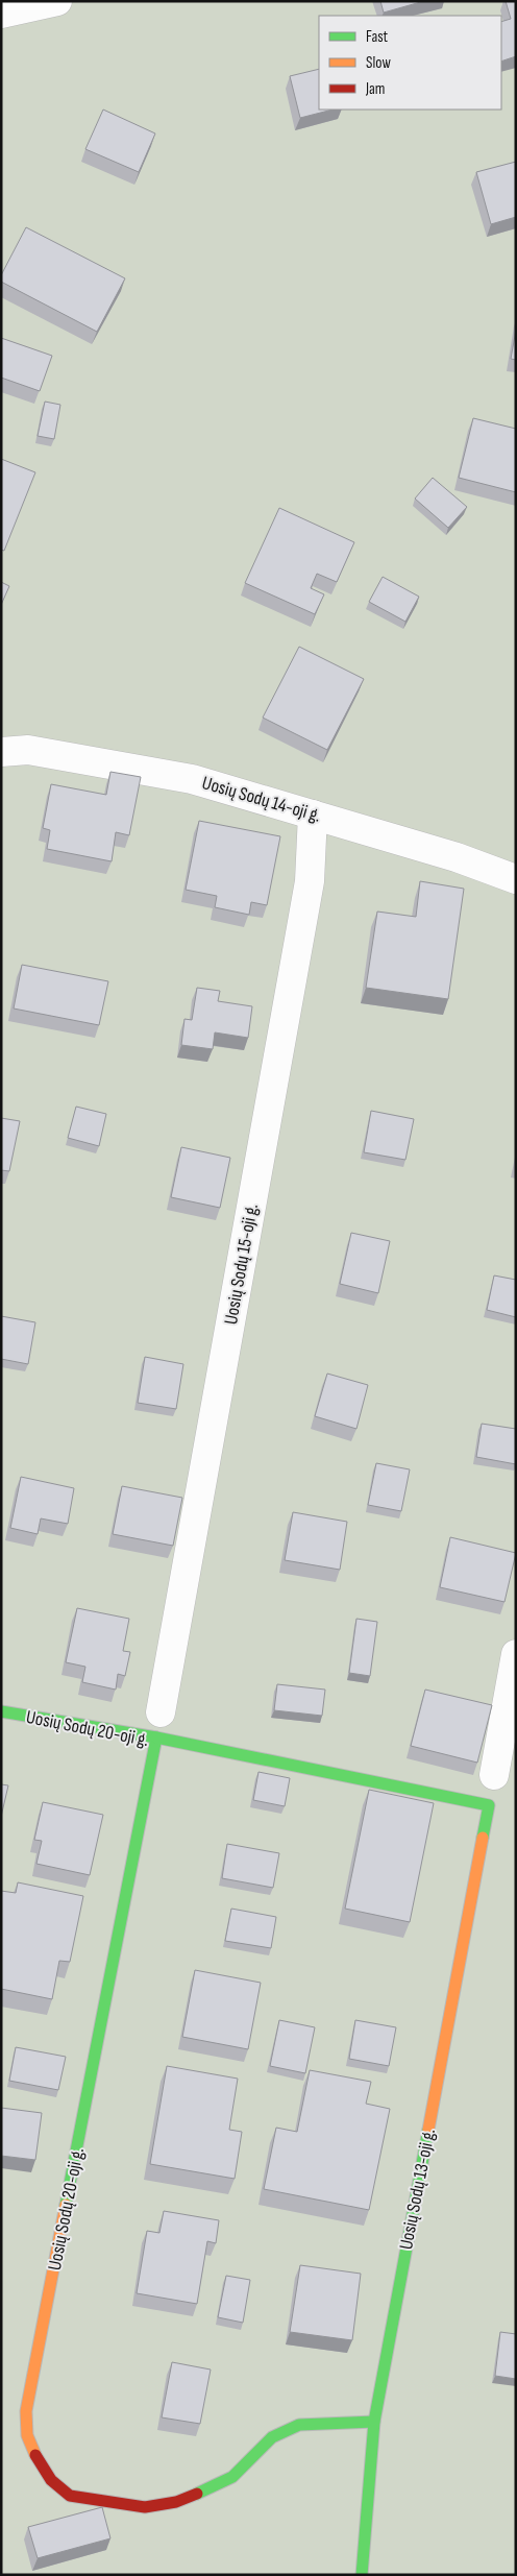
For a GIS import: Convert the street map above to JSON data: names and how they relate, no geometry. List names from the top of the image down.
{
  "streets": {
    "street": [
      "Uosių Sodų 14-oji g.",
      "Uosių Sodų 15-oji g.",
      "Uosių Sodų 20-oji g.",
      "Uosių Sodų 13-oji g."
    ]
  },
  "crossings": [
    ["Uosių Sodų 14-oji g.", "Uosių Sodų 15-oji g."],
    ["Uosių Sodų 15-oji g.", "Uosių Sodų 20-oji g."],
    ["Uosių Sodų 15-oji g.", "Uosių Sodų 13-oji g."],
    ["Uosių Sodų 20-oji g.", "Uosių Sodų 13-oji g."]
  ],
  "legend": ["Fast", "Slow", "Jam"]
}
